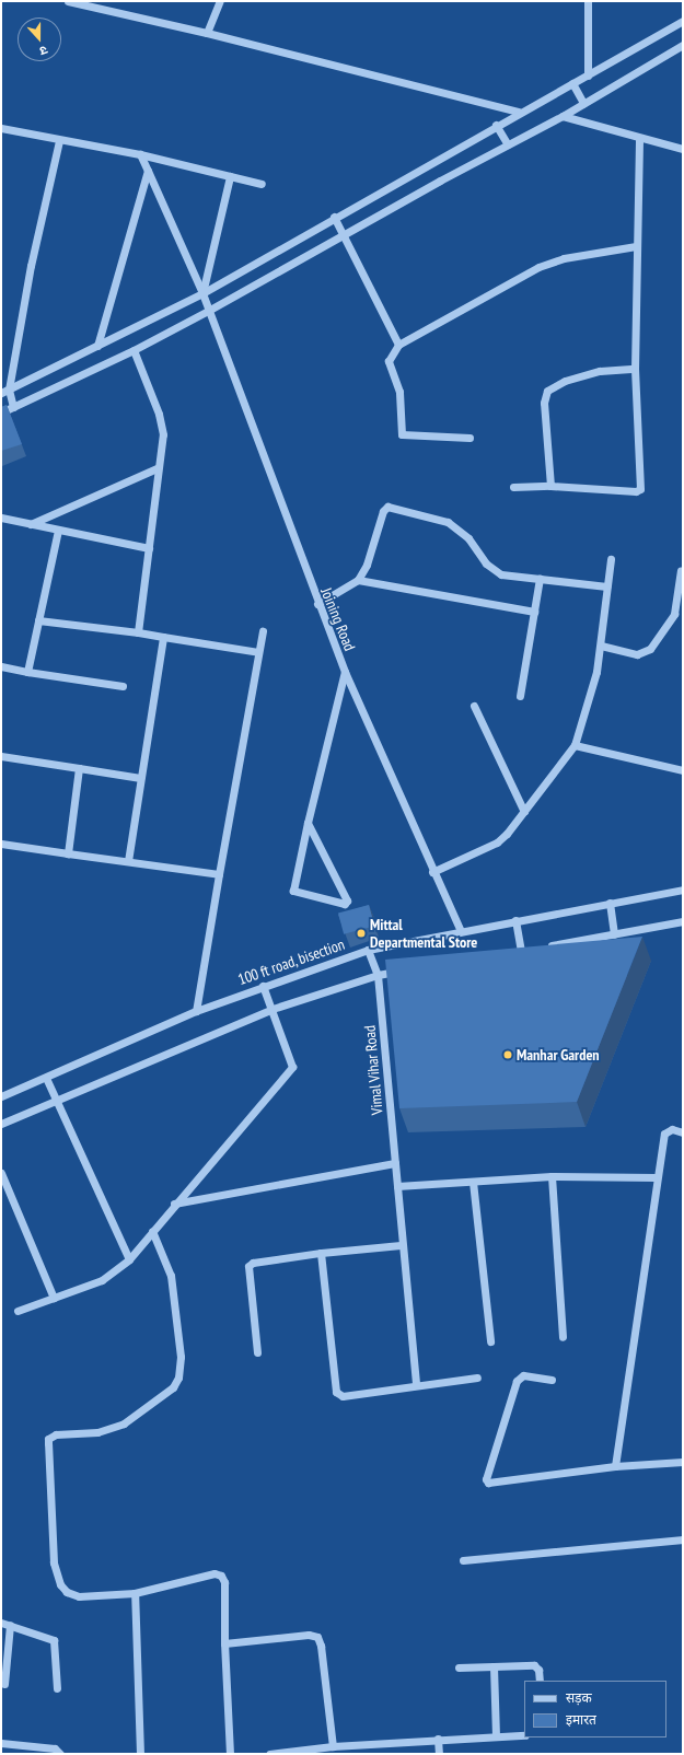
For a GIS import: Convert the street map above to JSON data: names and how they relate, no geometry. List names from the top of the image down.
{
  "streets": {
    "street": ["Joining Road", "100 ft road, bisection", "Vimal Vihar Road"]
  },
  "crossings": [
    ["Joining Road", "100 ft road, bisection"],
    ["100 ft road, bisection", "Vimal Vihar Road"]
  ],
  "places": ["Mittal Departmental Store", "Manhar Garden"],
  "legend": ["सड़क", "इमारत"],
  "north": "bottom"
}
